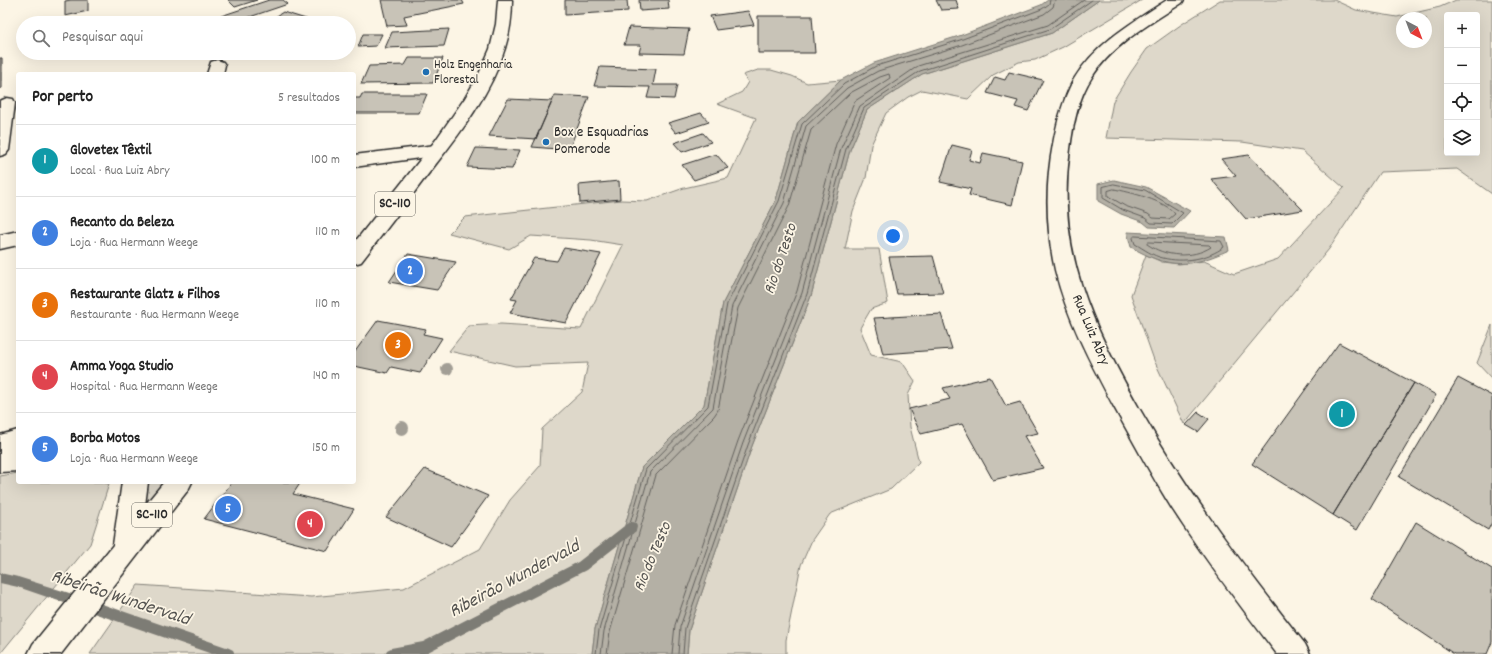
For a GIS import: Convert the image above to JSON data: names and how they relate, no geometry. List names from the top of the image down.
{
  "streets": {
    "street": ["SC-110", "Rua Luiz Abry"]
  },
  "water": ["Rio do Testo", "Ribeirão Wundervald"],
  "places": ["Holz Engenharia Florestal", "Box e Esquadrias Pomerode"],
  "north": "bottom right",
  "page": {
    "map_buttons": ["+", "−"],
    "search": "Pesquisar aqui",
    "heading": ["Por perto", "5 resultados"],
    "list": [
      {
        "mark": "1",
        "name": "Glovetex Têxtil",
        "note": "Local · Rua Luiz Abry",
        "value": "100 m"
      },
      {
        "mark": "2",
        "name": "Recanto da Beleza",
        "note": "Loja · Rua Hermann Weege",
        "value": "110 m"
      },
      {
        "mark": "3",
        "name": "Restaurante Glatz & Filhos",
        "note": "Restaurante · Rua Hermann Weege",
        "value": "110 m"
      },
      {
        "mark": "4",
        "name": "Amma Yoga Studio",
        "note": "Hospital · Rua Hermann Weege",
        "value": "140 m"
      },
      {
        "mark": "5",
        "name": "Borba Motos",
        "note": "Loja · Rua Hermann Weege",
        "value": "150 m"
      }
    ],
    "pins": [
      "2",
      "3",
      "1",
      "5",
      "4"
    ]
  }
}
